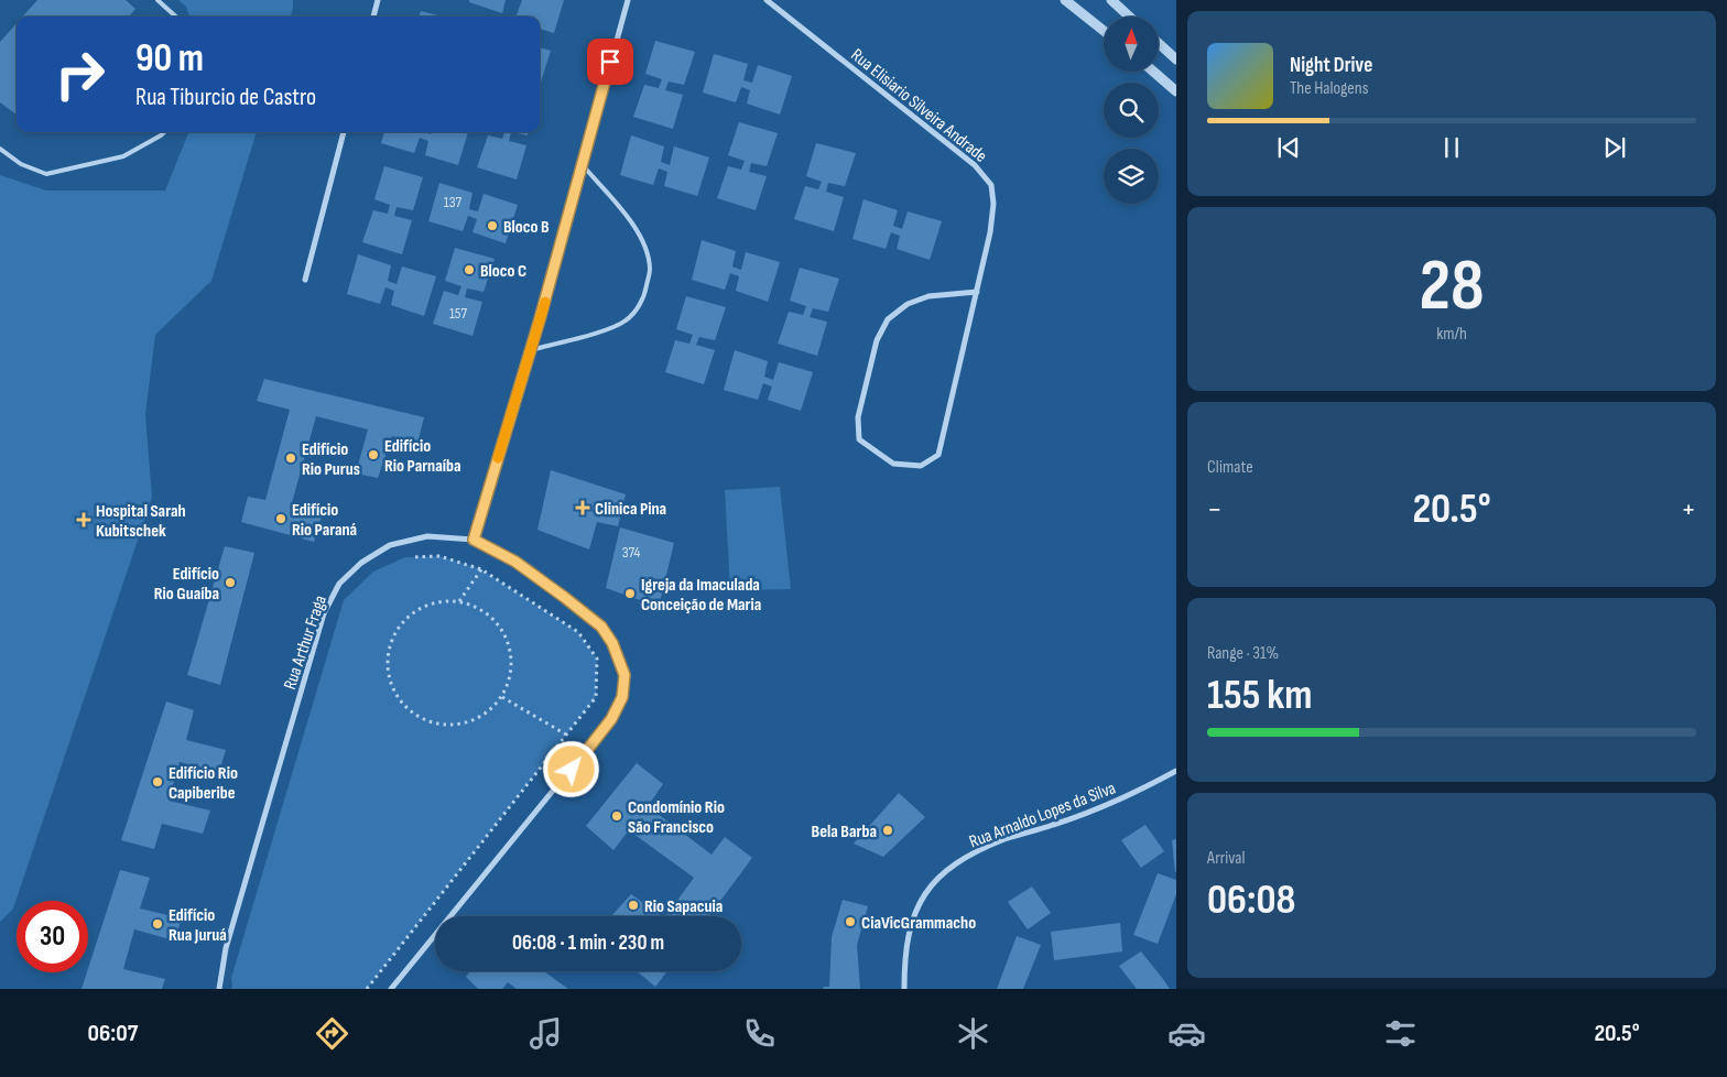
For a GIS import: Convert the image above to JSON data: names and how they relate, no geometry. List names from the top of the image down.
{
  "streets": {
    "street": ["Rua Elisiario Silveira Andrade", "Rua Arthur Fraga", "Rua Arnaldo Lopes da Silva"]
  },
  "places": {
    "other": [
      "Bloco B",
      "Bloco C",
      "Edifício Rio Parnaíba",
      "Edifício Rio Purus",
      "Edifício Rio Paraná",
      "Edifício Rio Guaíba",
      "Igreja da Imaculada Conceição de Maria",
      "Edifício Rio Capiberibe",
      "Condomínio Rio São Francisco",
      "Bela Barba",
      "Rio Sapacuia",
      "CiaVicGrammacho",
      "Edifício Rua Juruá"
    ],
    "health": ["Clinica Pina", "Hospital Sarah Kubitschek"]
  },
  "house_numbers": ["137", "157", "374"],
  "north": "top",
  "page": {
    "turn": ["90 m", "Rua Tiburcio de Castro"],
    "song": ["Night Drive", "The Halogens"],
    "tile": [
      ["28", "km/h"],
      "Climate",
      ["Range · 31%", "155 km"],
      ["Arrival", "06:08"]
    ],
    "heat": ["−", "20.5°", "+"],
    "limit": "30",
    "trip": "06:08 · 1 min · 230 m",
    "tabs": ["06:07", "20.5°"]
  }
}
